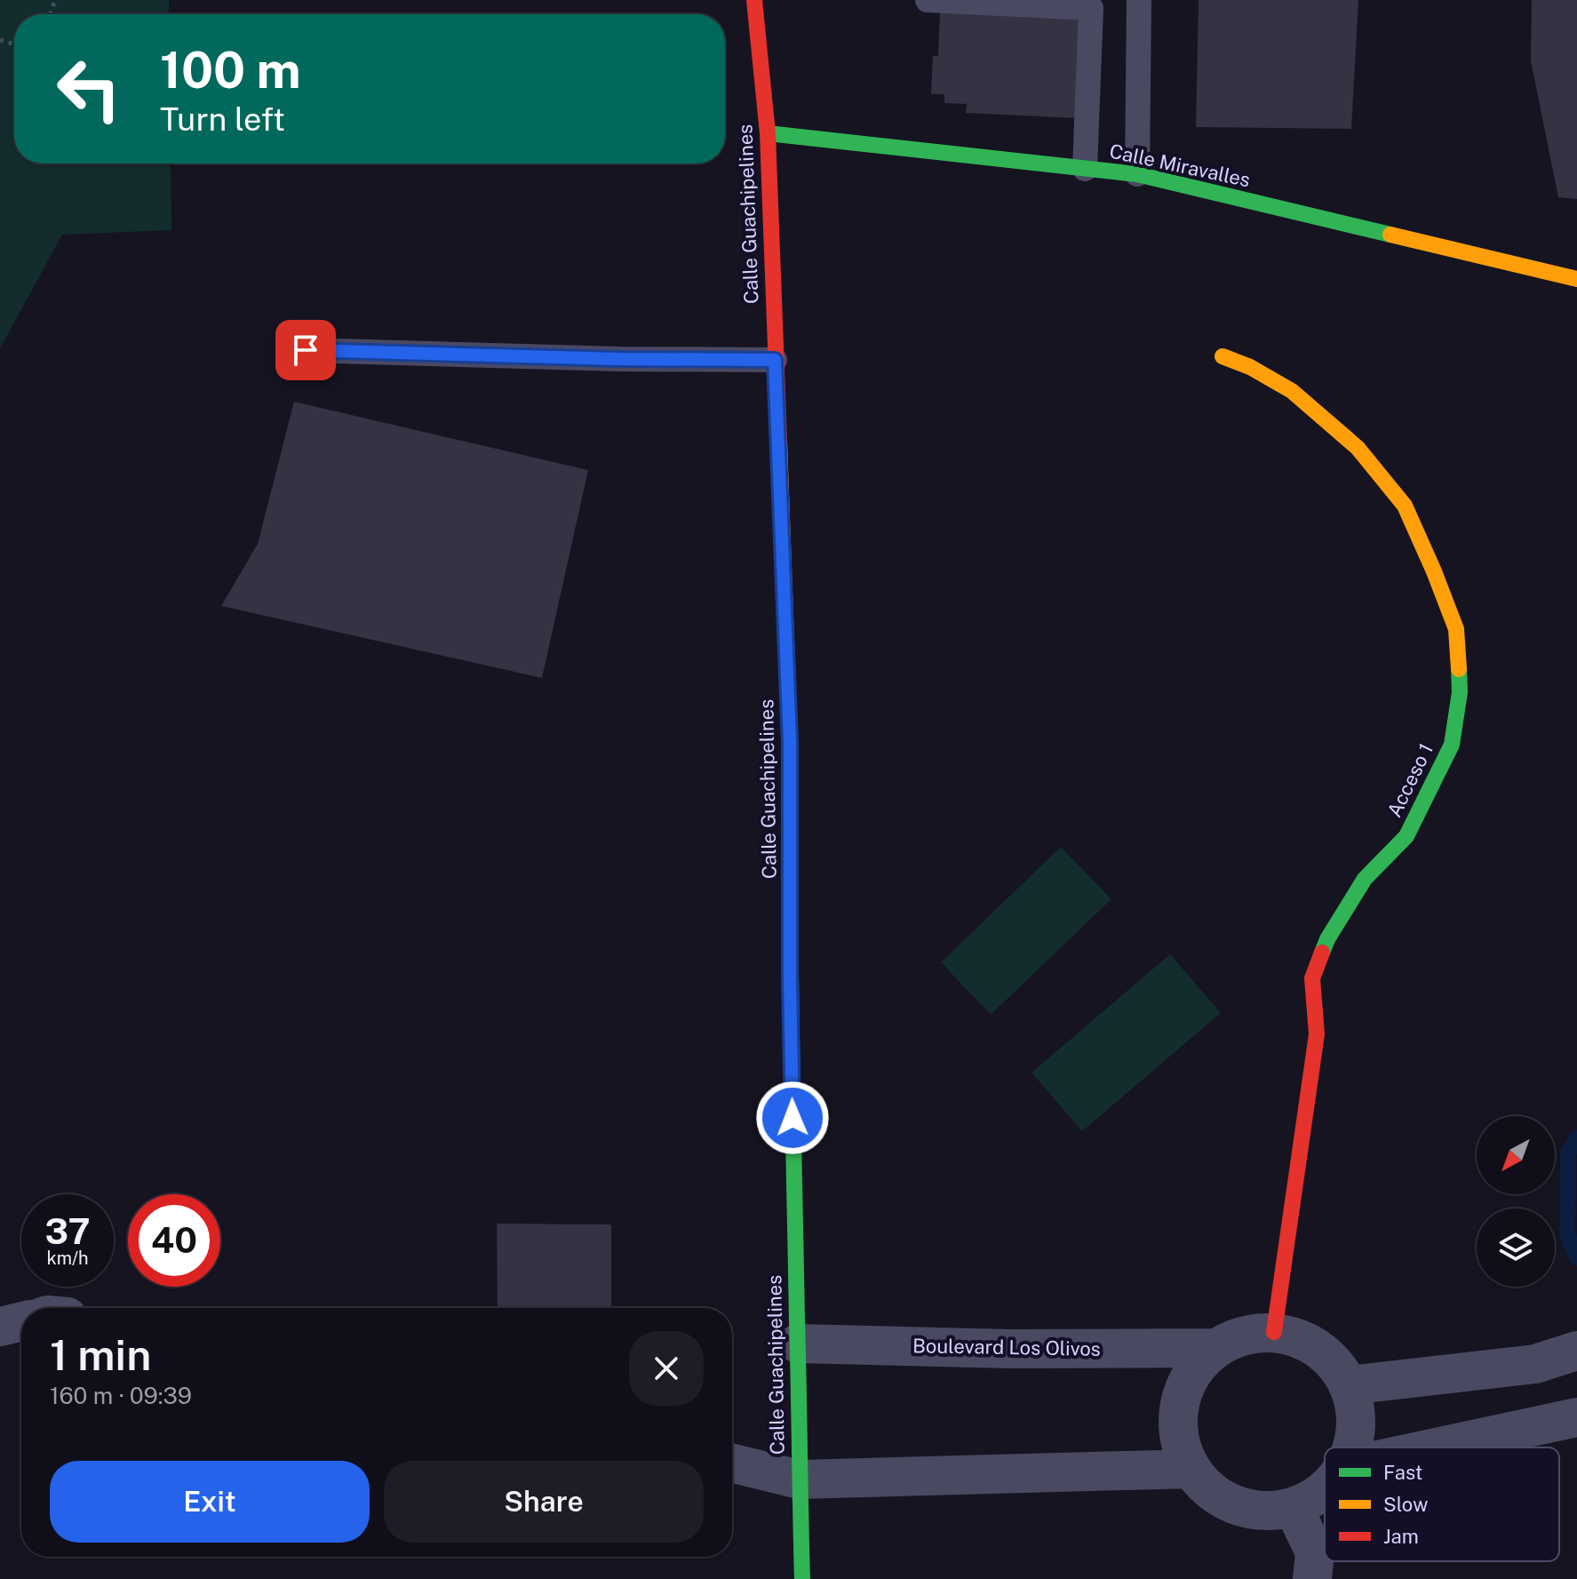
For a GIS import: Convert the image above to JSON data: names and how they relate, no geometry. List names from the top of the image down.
{
  "streets": {
    "street": [
      "Calle Miravalles",
      "Calle Guachipelines",
      "Acceso 1",
      "Boulevard Los Olivos"
    ]
  },
  "crossings": [
    ["Calle Miravalles", "Calle Guachipelines"],
    ["Calle Guachipelines", "Boulevard Los Olivos"]
  ],
  "legend": ["Fast", "Slow", "Jam"],
  "north": "bottom left",
  "page": {
    "turn": ["100 m", "Turn left"],
    "speed": "37 km/h",
    "limit": "40",
    "heading": ["1 min", "160 m · 09:39"],
    "buttons": ["Exit", "Share"]
  }
}
